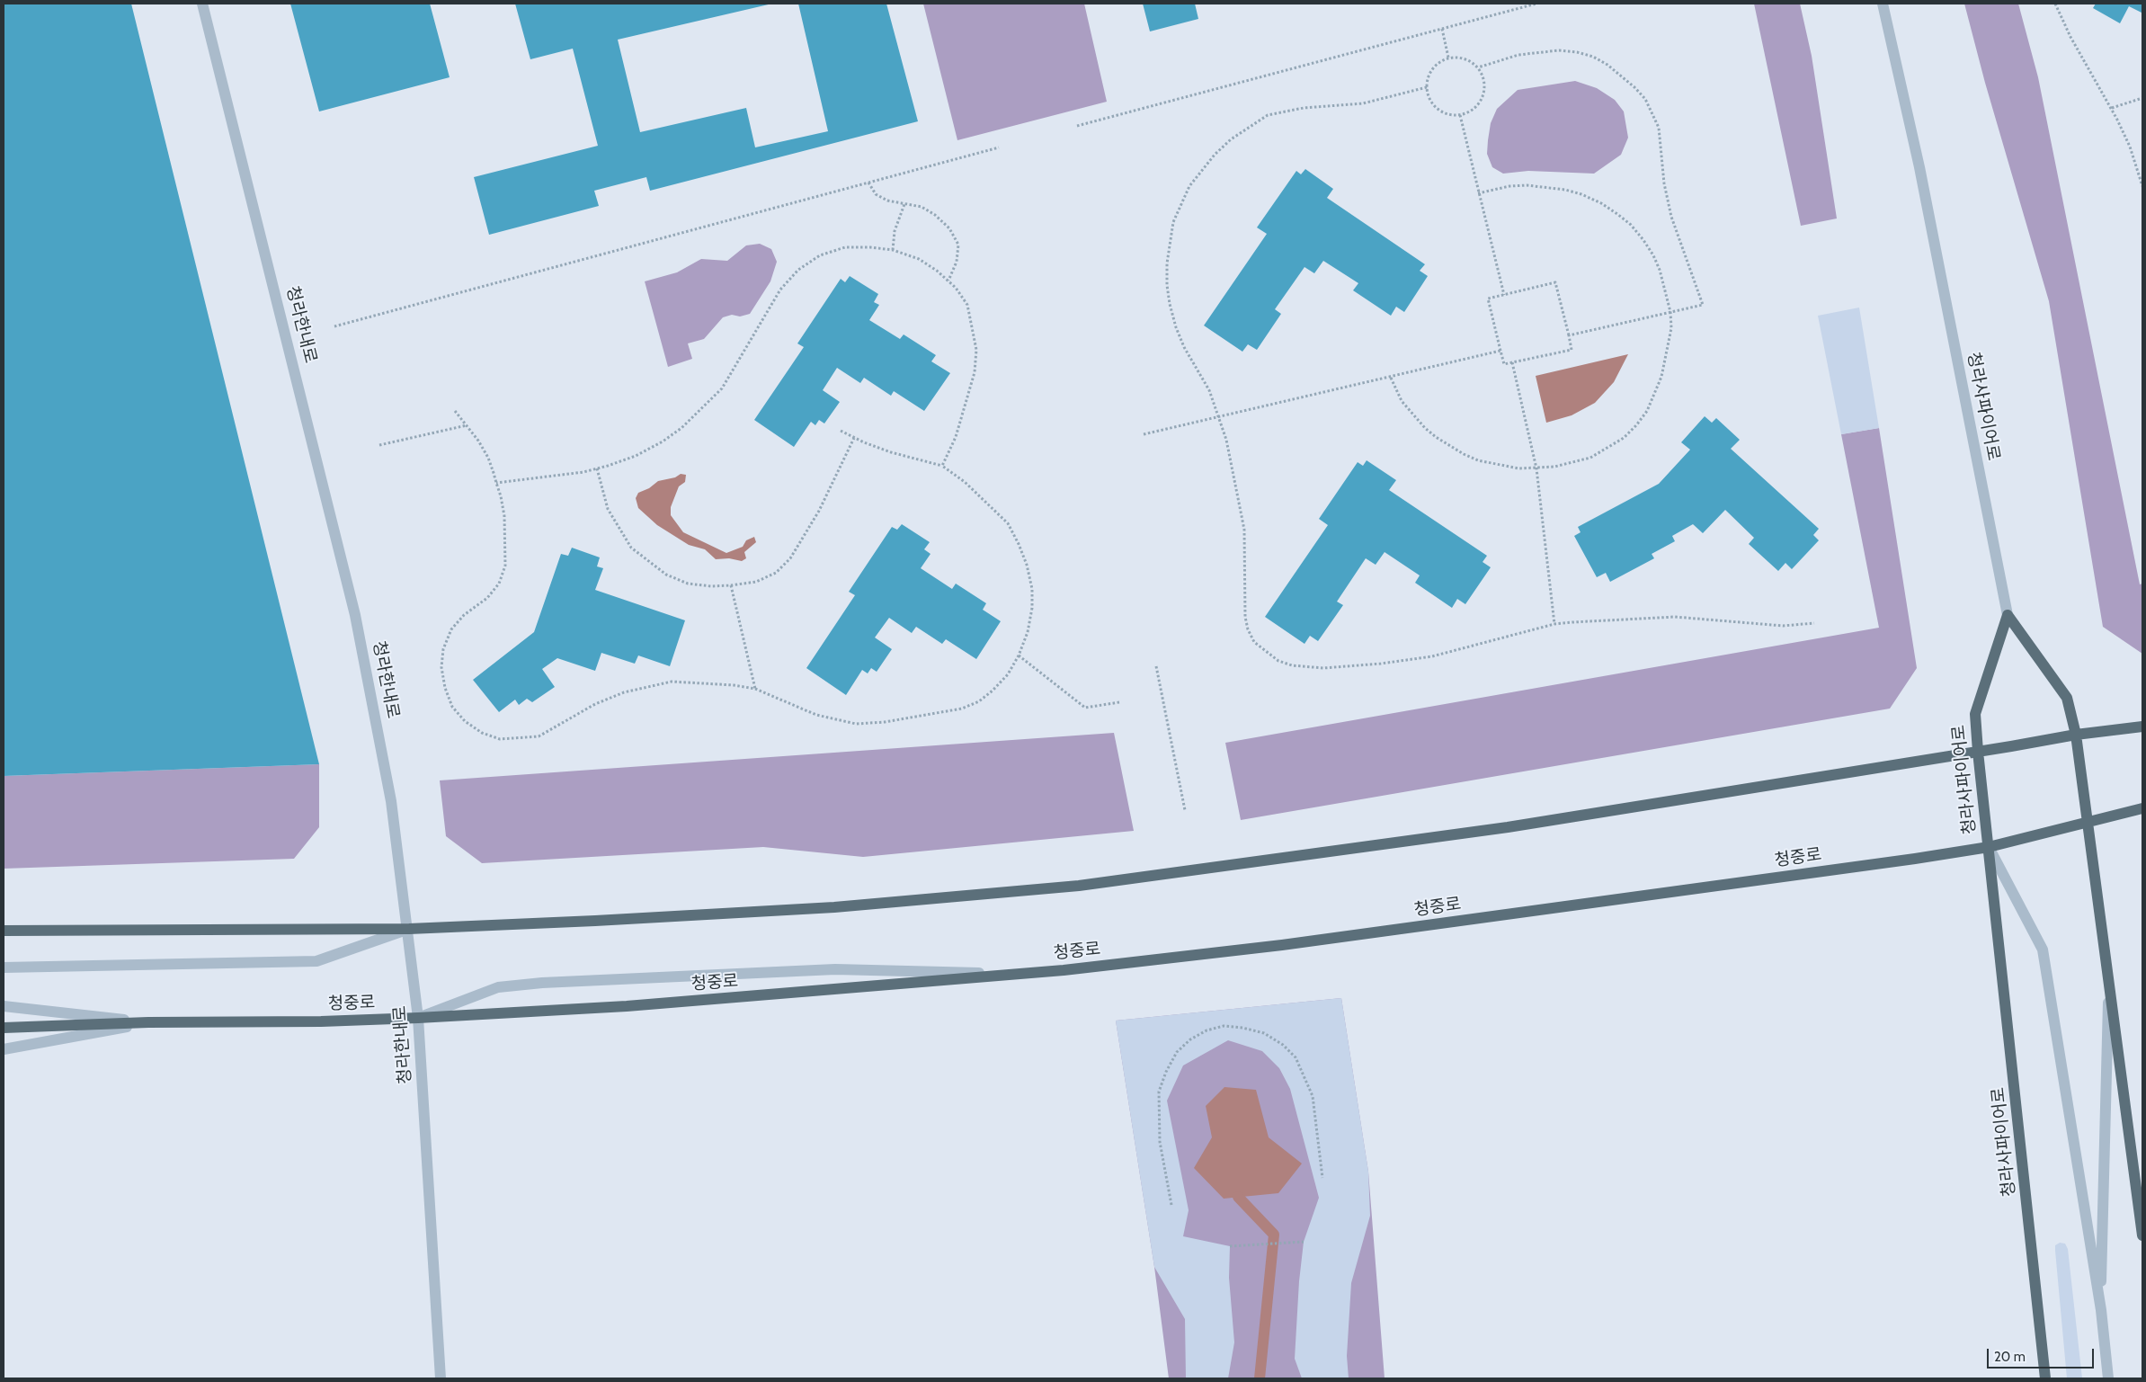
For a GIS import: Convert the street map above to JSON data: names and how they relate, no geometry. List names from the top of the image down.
{
  "streets": {
    "main road": ["청라사파이어로", "청중로"],
    "street": ["청라한내로"]
  },
  "crossings": [
    ["청라한내로", "청중로"],
    ["청라사파이어로", "청중로"]
  ],
  "scale_bar": "20 m"
}
